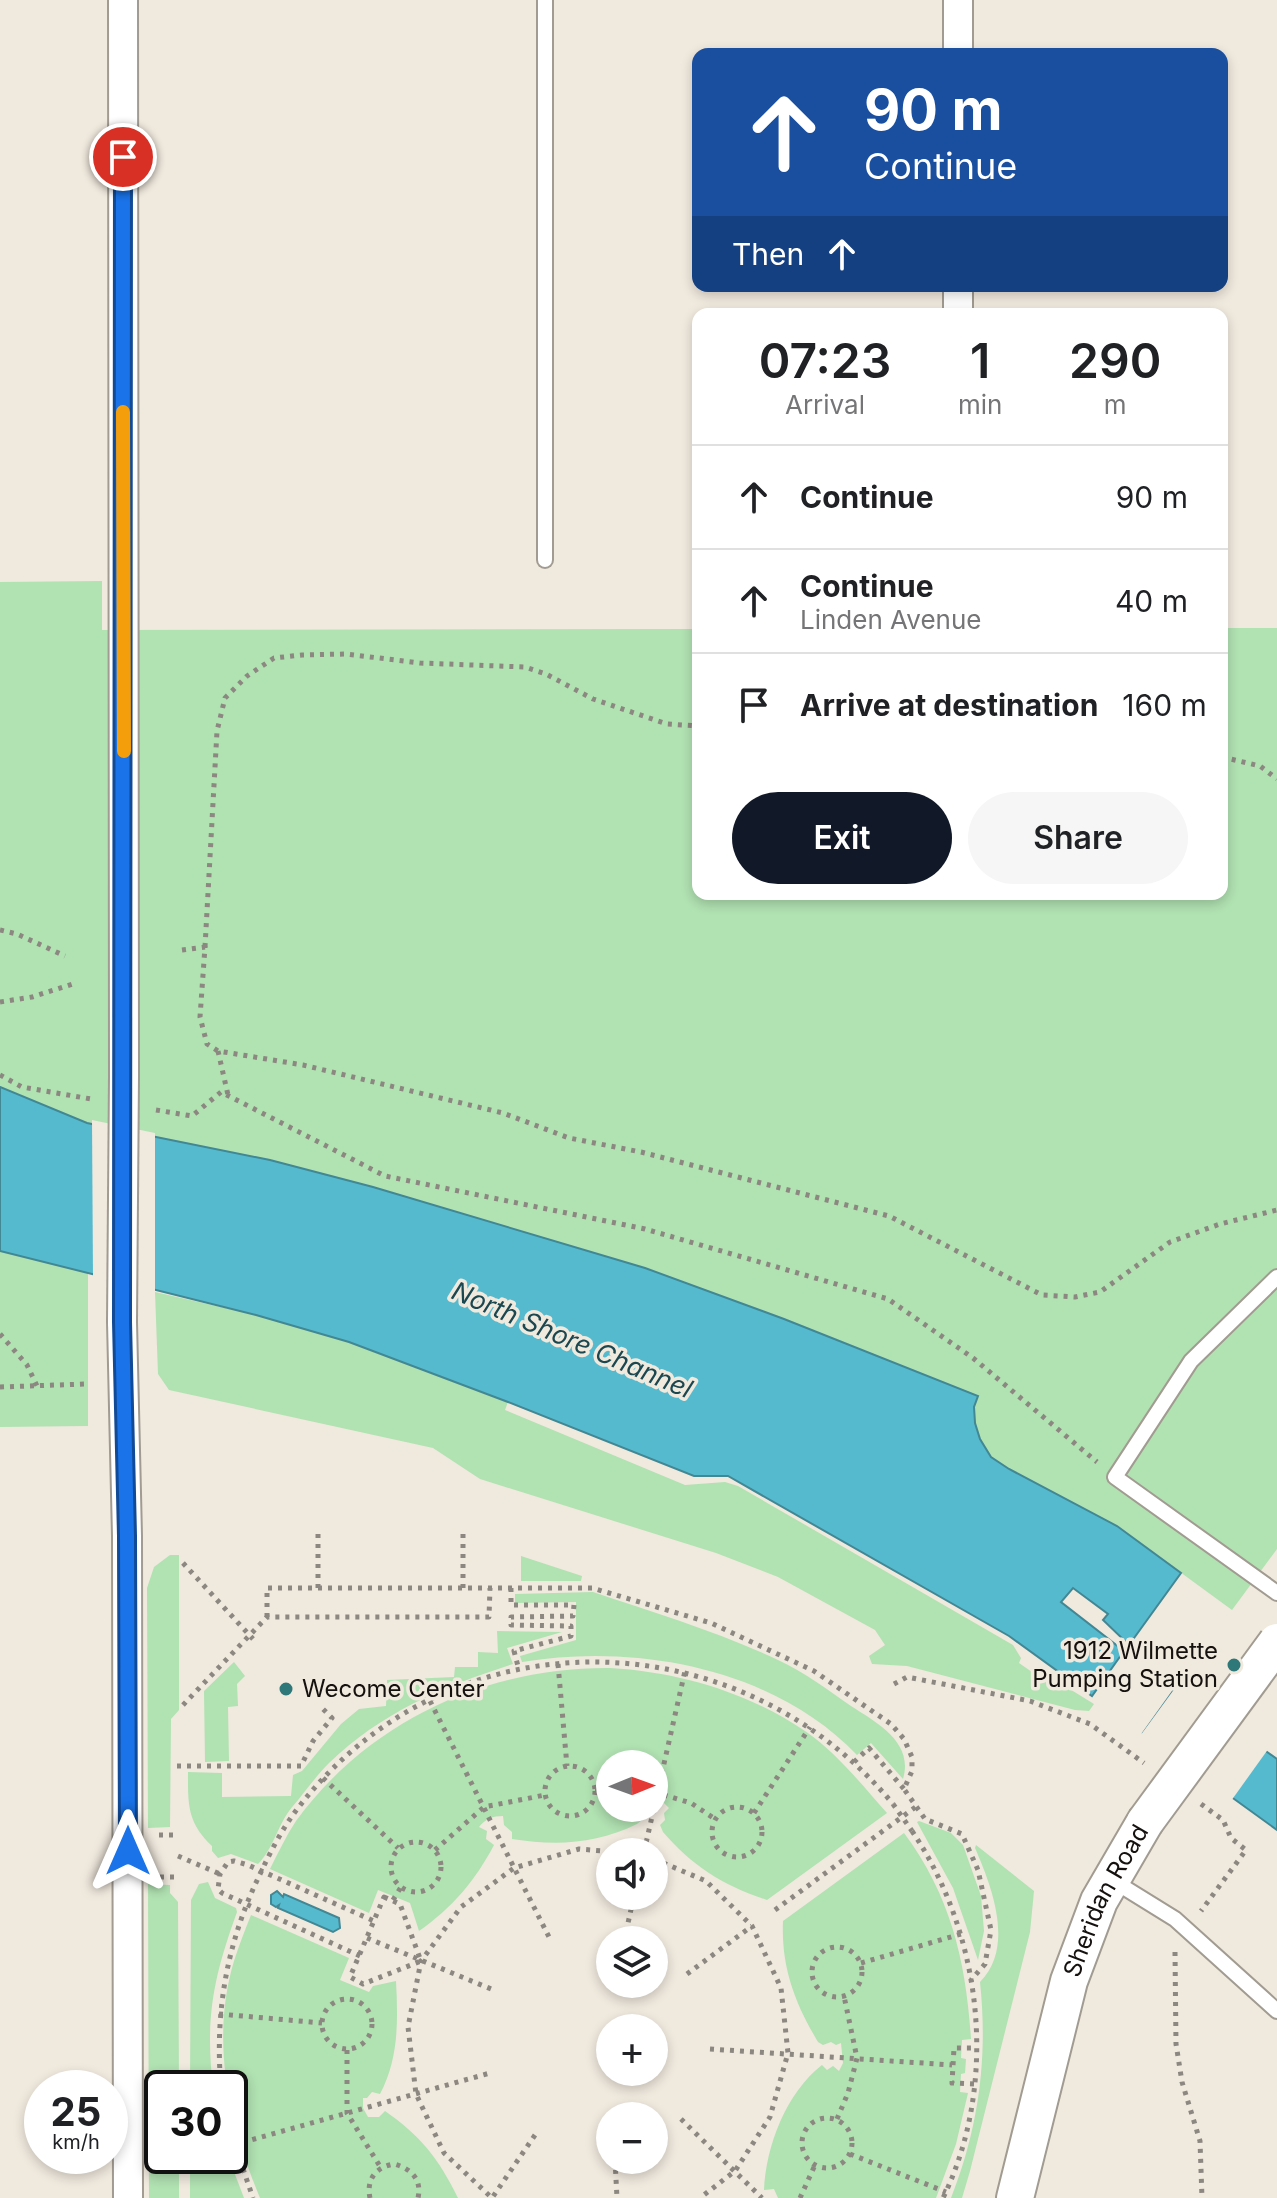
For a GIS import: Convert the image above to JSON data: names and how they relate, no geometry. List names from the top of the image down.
{
  "streets": {
    "street": ["Sheridan Road"]
  },
  "water": ["North Shore Channel"],
  "places": ["1912 Wilmette Pumping Station", "Wecome Center"],
  "north": "right",
  "page": {
    "turn": ["90 m", "Continue"],
    "then": "Then",
    "eta": [
      "07:23",
      "Arrival",
      "1",
      "min",
      "290",
      "m"
    ],
    "list": [
      {
        "name": "Continue",
        "value": "90 m"
      },
      {
        "name": "Continue",
        "note": "Linden Avenue",
        "value": "40 m"
      },
      {
        "name": "Arrive at destination",
        "value": "160 m"
      }
    ],
    "buttons": ["Exit", "Share"],
    "map_buttons": ["+", "−"],
    "speed": "25 km/h",
    "limit": "30"
  }
}
